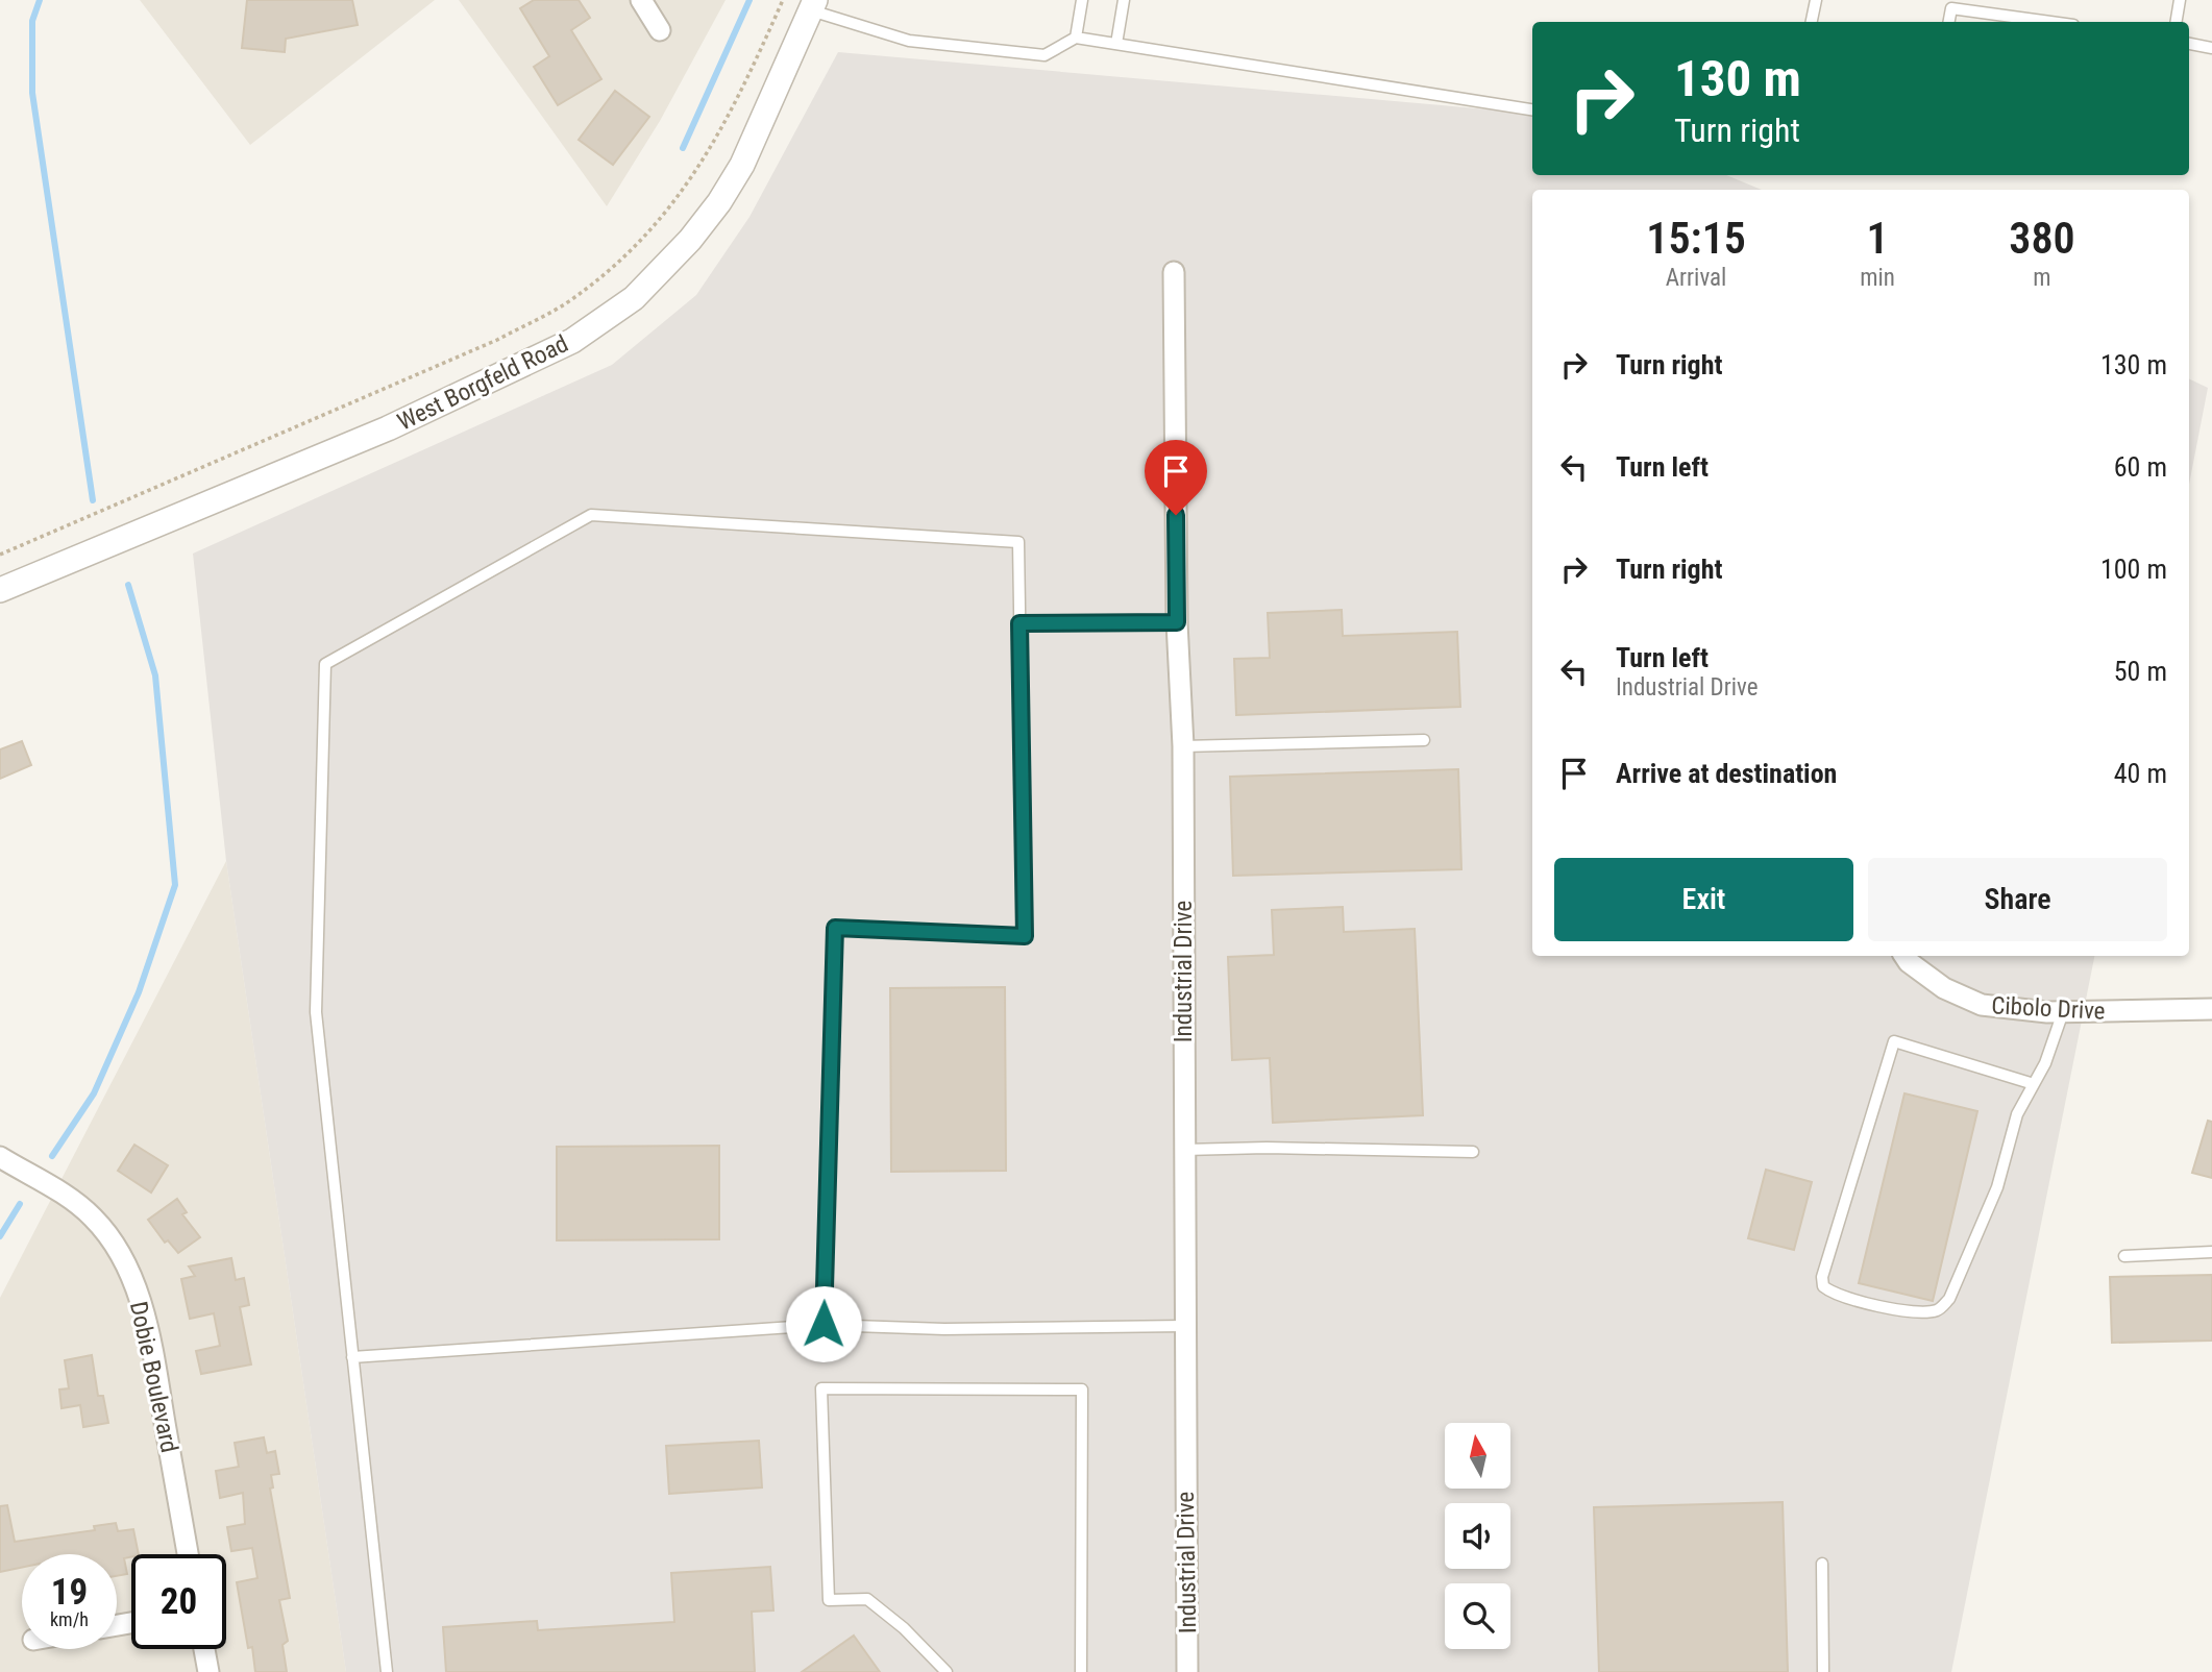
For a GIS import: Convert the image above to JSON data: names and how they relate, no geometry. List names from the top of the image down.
{
  "streets": {
    "street": [
      "West Borgfeld Road",
      "Industrial Drive",
      "Cibolo Drive",
      "Dobie Boulevard"
    ]
  },
  "north": "top",
  "page": {
    "turn": ["130 m", "Turn right"],
    "eta": [
      "15:15",
      "Arrival",
      "1",
      "min",
      "380",
      "m"
    ],
    "list": [
      {
        "name": "Turn right",
        "value": "130 m"
      },
      {
        "name": "Turn left",
        "value": "60 m"
      },
      {
        "name": "Turn right",
        "value": "100 m"
      },
      {
        "name": "Turn left",
        "note": "Industrial Drive",
        "value": "50 m"
      },
      {
        "name": "Arrive at destination",
        "value": "40 m"
      }
    ],
    "buttons": ["Exit", "Share"],
    "speed": "19 km/h",
    "limit": "20"
  }
}
